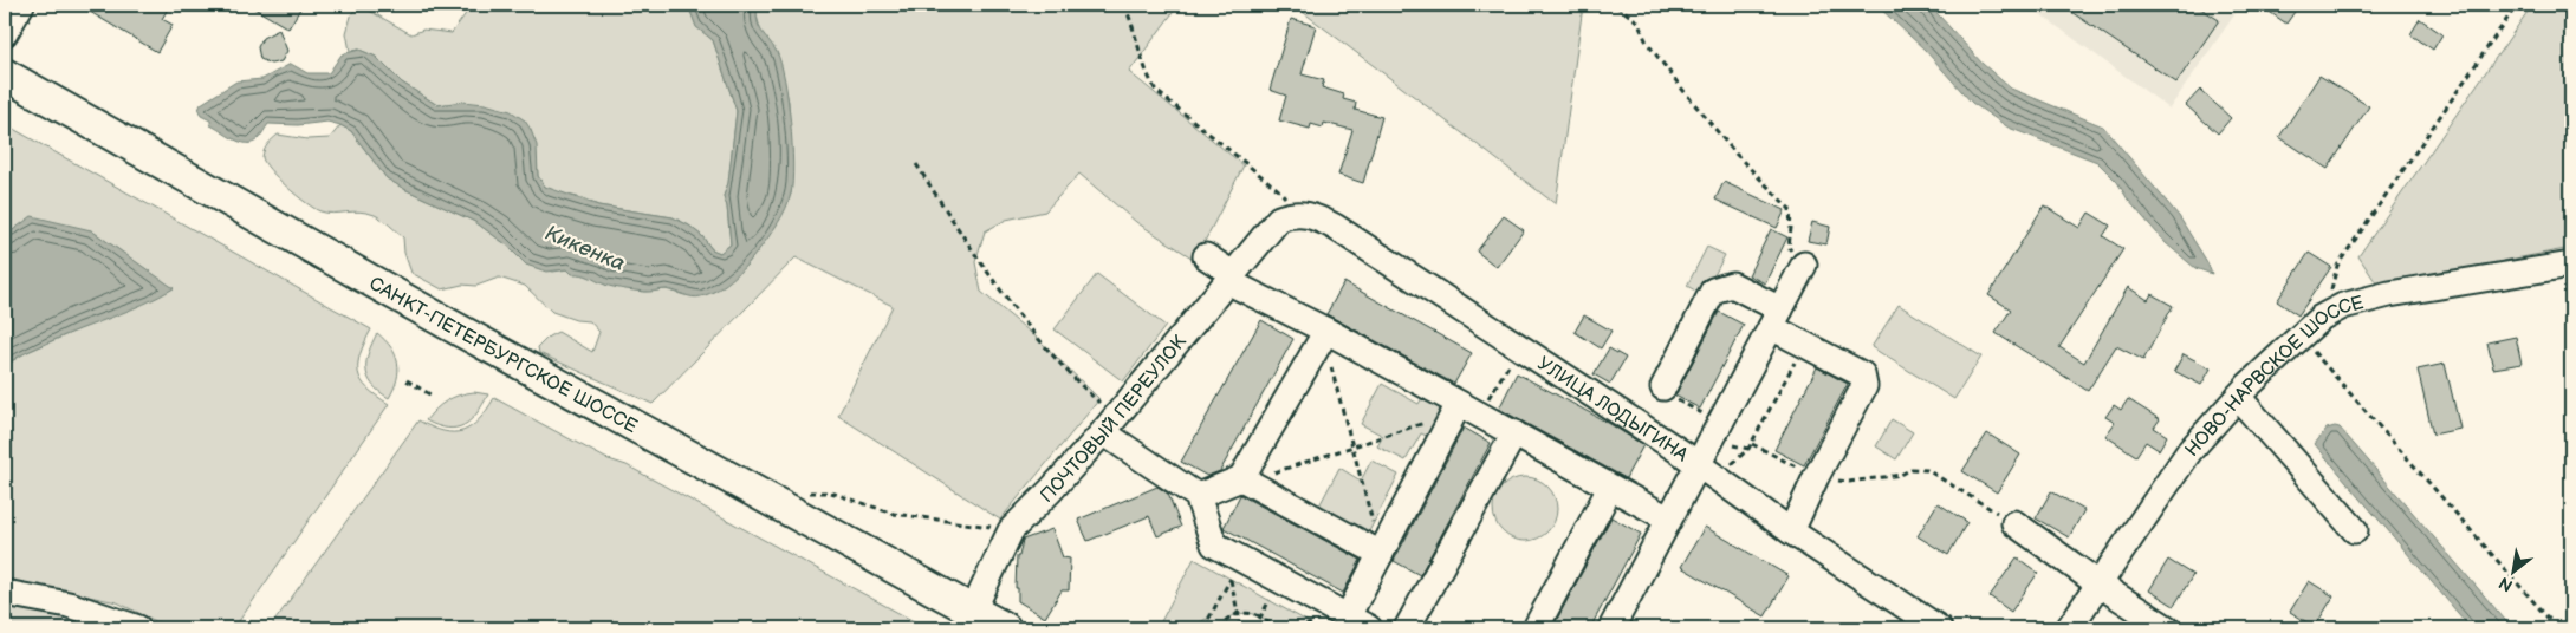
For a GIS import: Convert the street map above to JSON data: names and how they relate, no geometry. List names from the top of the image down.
{
  "streets": {
    "main road": ["САНКТ-ПЕТЕРБУРГСКОЕ ШОССЕ"],
    "street": ["НОВО-НАРВСКОЕ ШОССЕ", "УЛИЦА ЛОДЫГИНА", "ПОЧТОВЫЙ ПЕРЕУЛОК"]
  },
  "crossings": [
    ["САНКТ-ПЕТЕРБУРГСКОЕ ШОССЕ", "ПОЧТОВЫЙ ПЕРЕУЛОК"],
    ["УЛИЦА ЛОДЫГИНА", "ПОЧТОВЫЙ ПЕРЕУЛОК"]
  ],
  "water": ["Кикенка"],
  "north": "bottom left"
}
